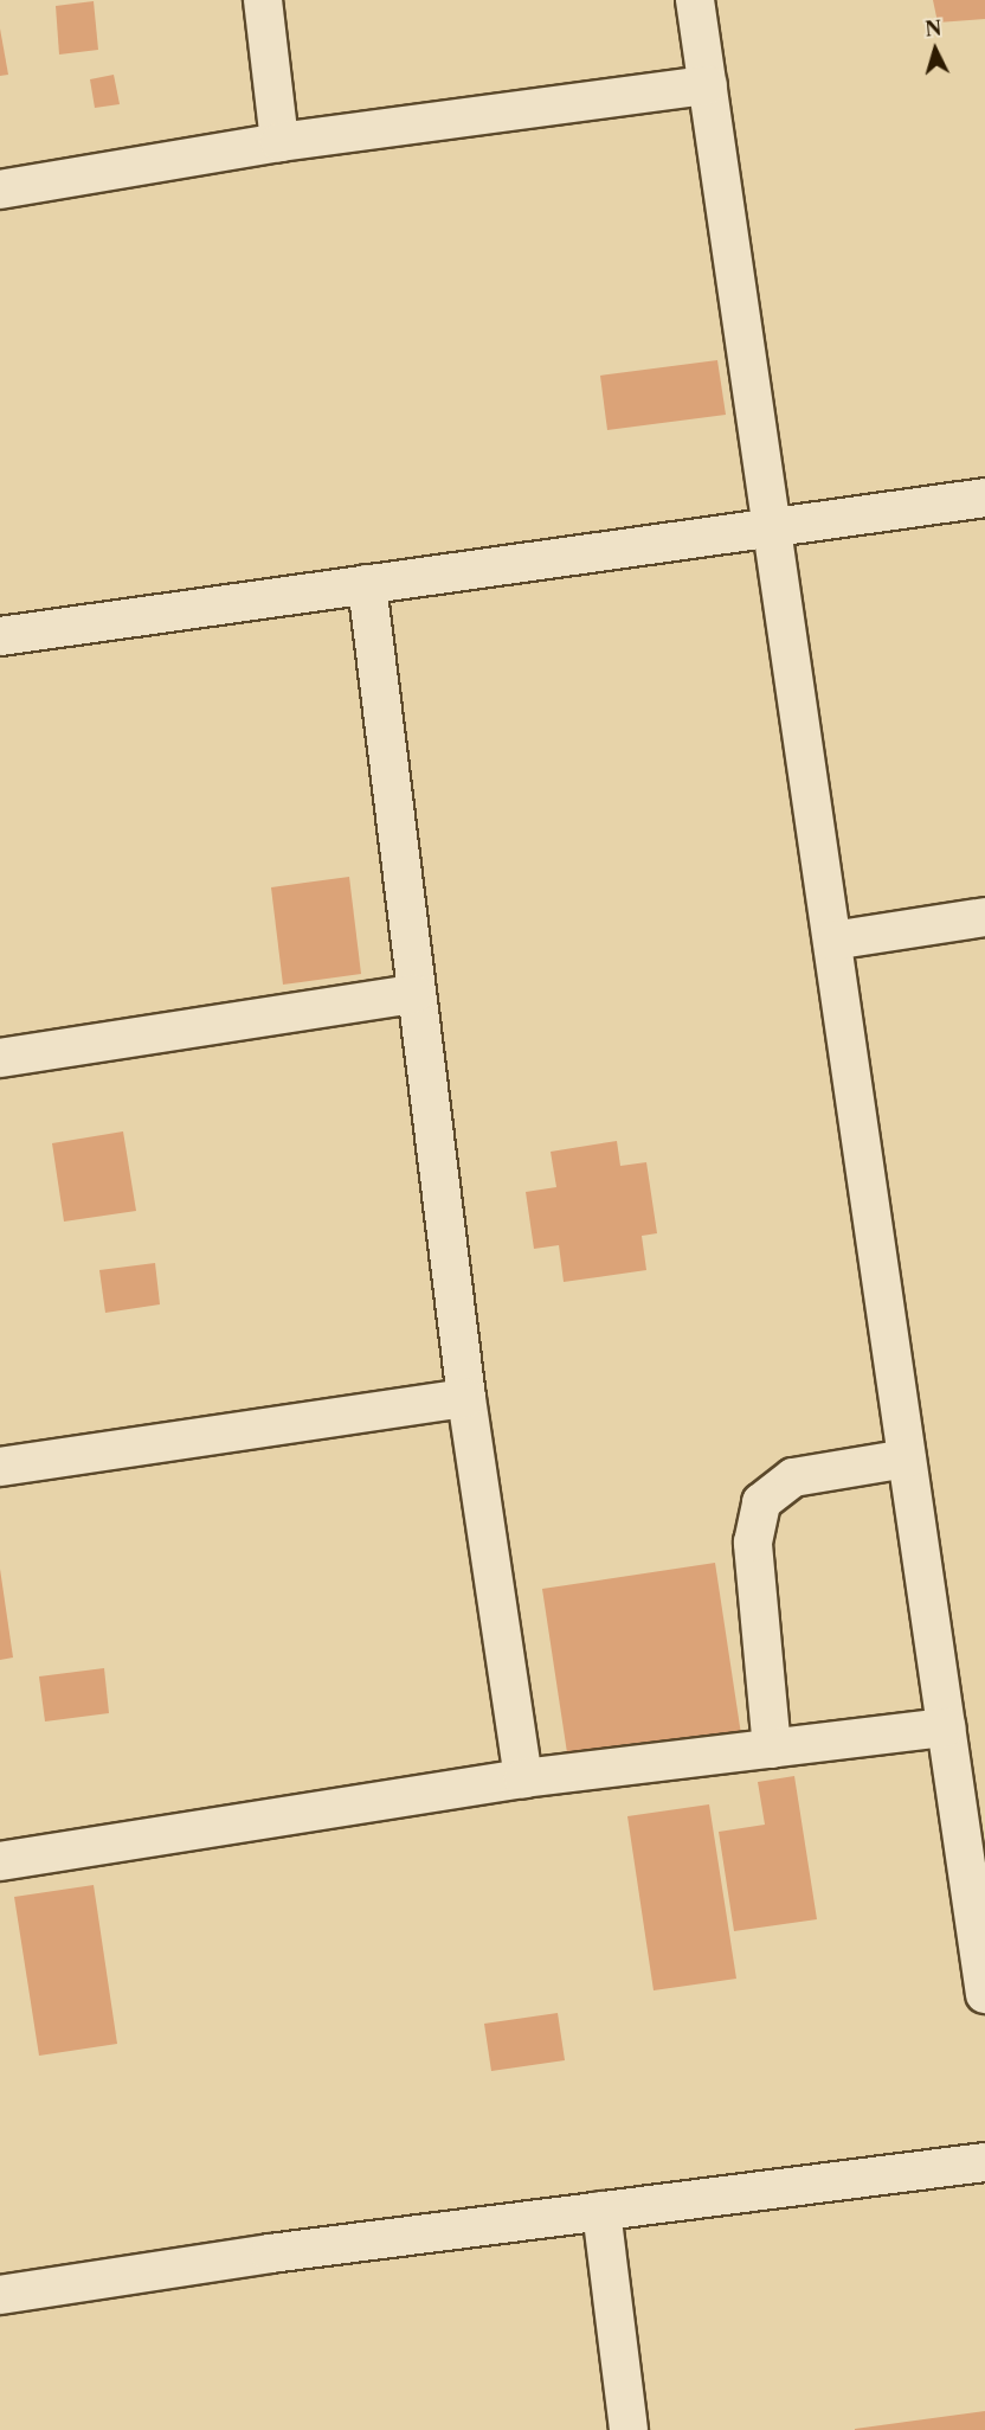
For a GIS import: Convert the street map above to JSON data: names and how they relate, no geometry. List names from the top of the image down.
{
  "north": "top"
}
